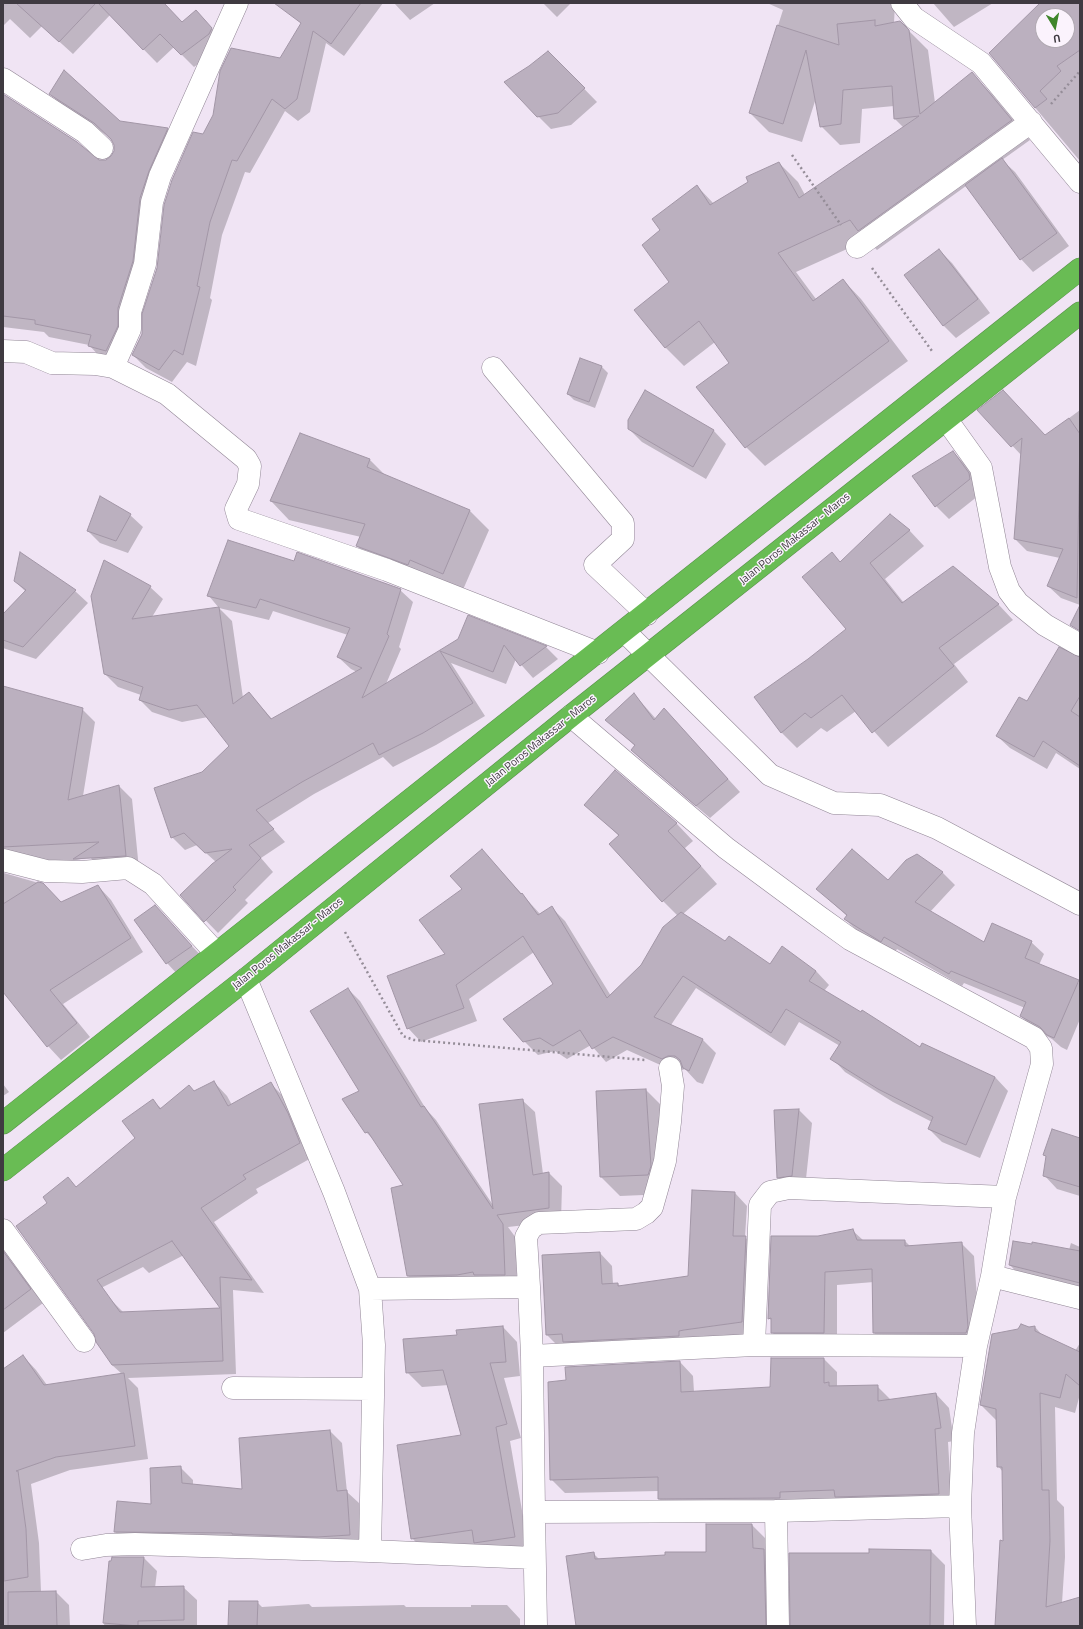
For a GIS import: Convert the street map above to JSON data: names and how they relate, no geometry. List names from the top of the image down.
{
  "streets": {
    "highway": ["Jalan Poros Makassar - Maros"]
  },
  "north": "bottom"
}
